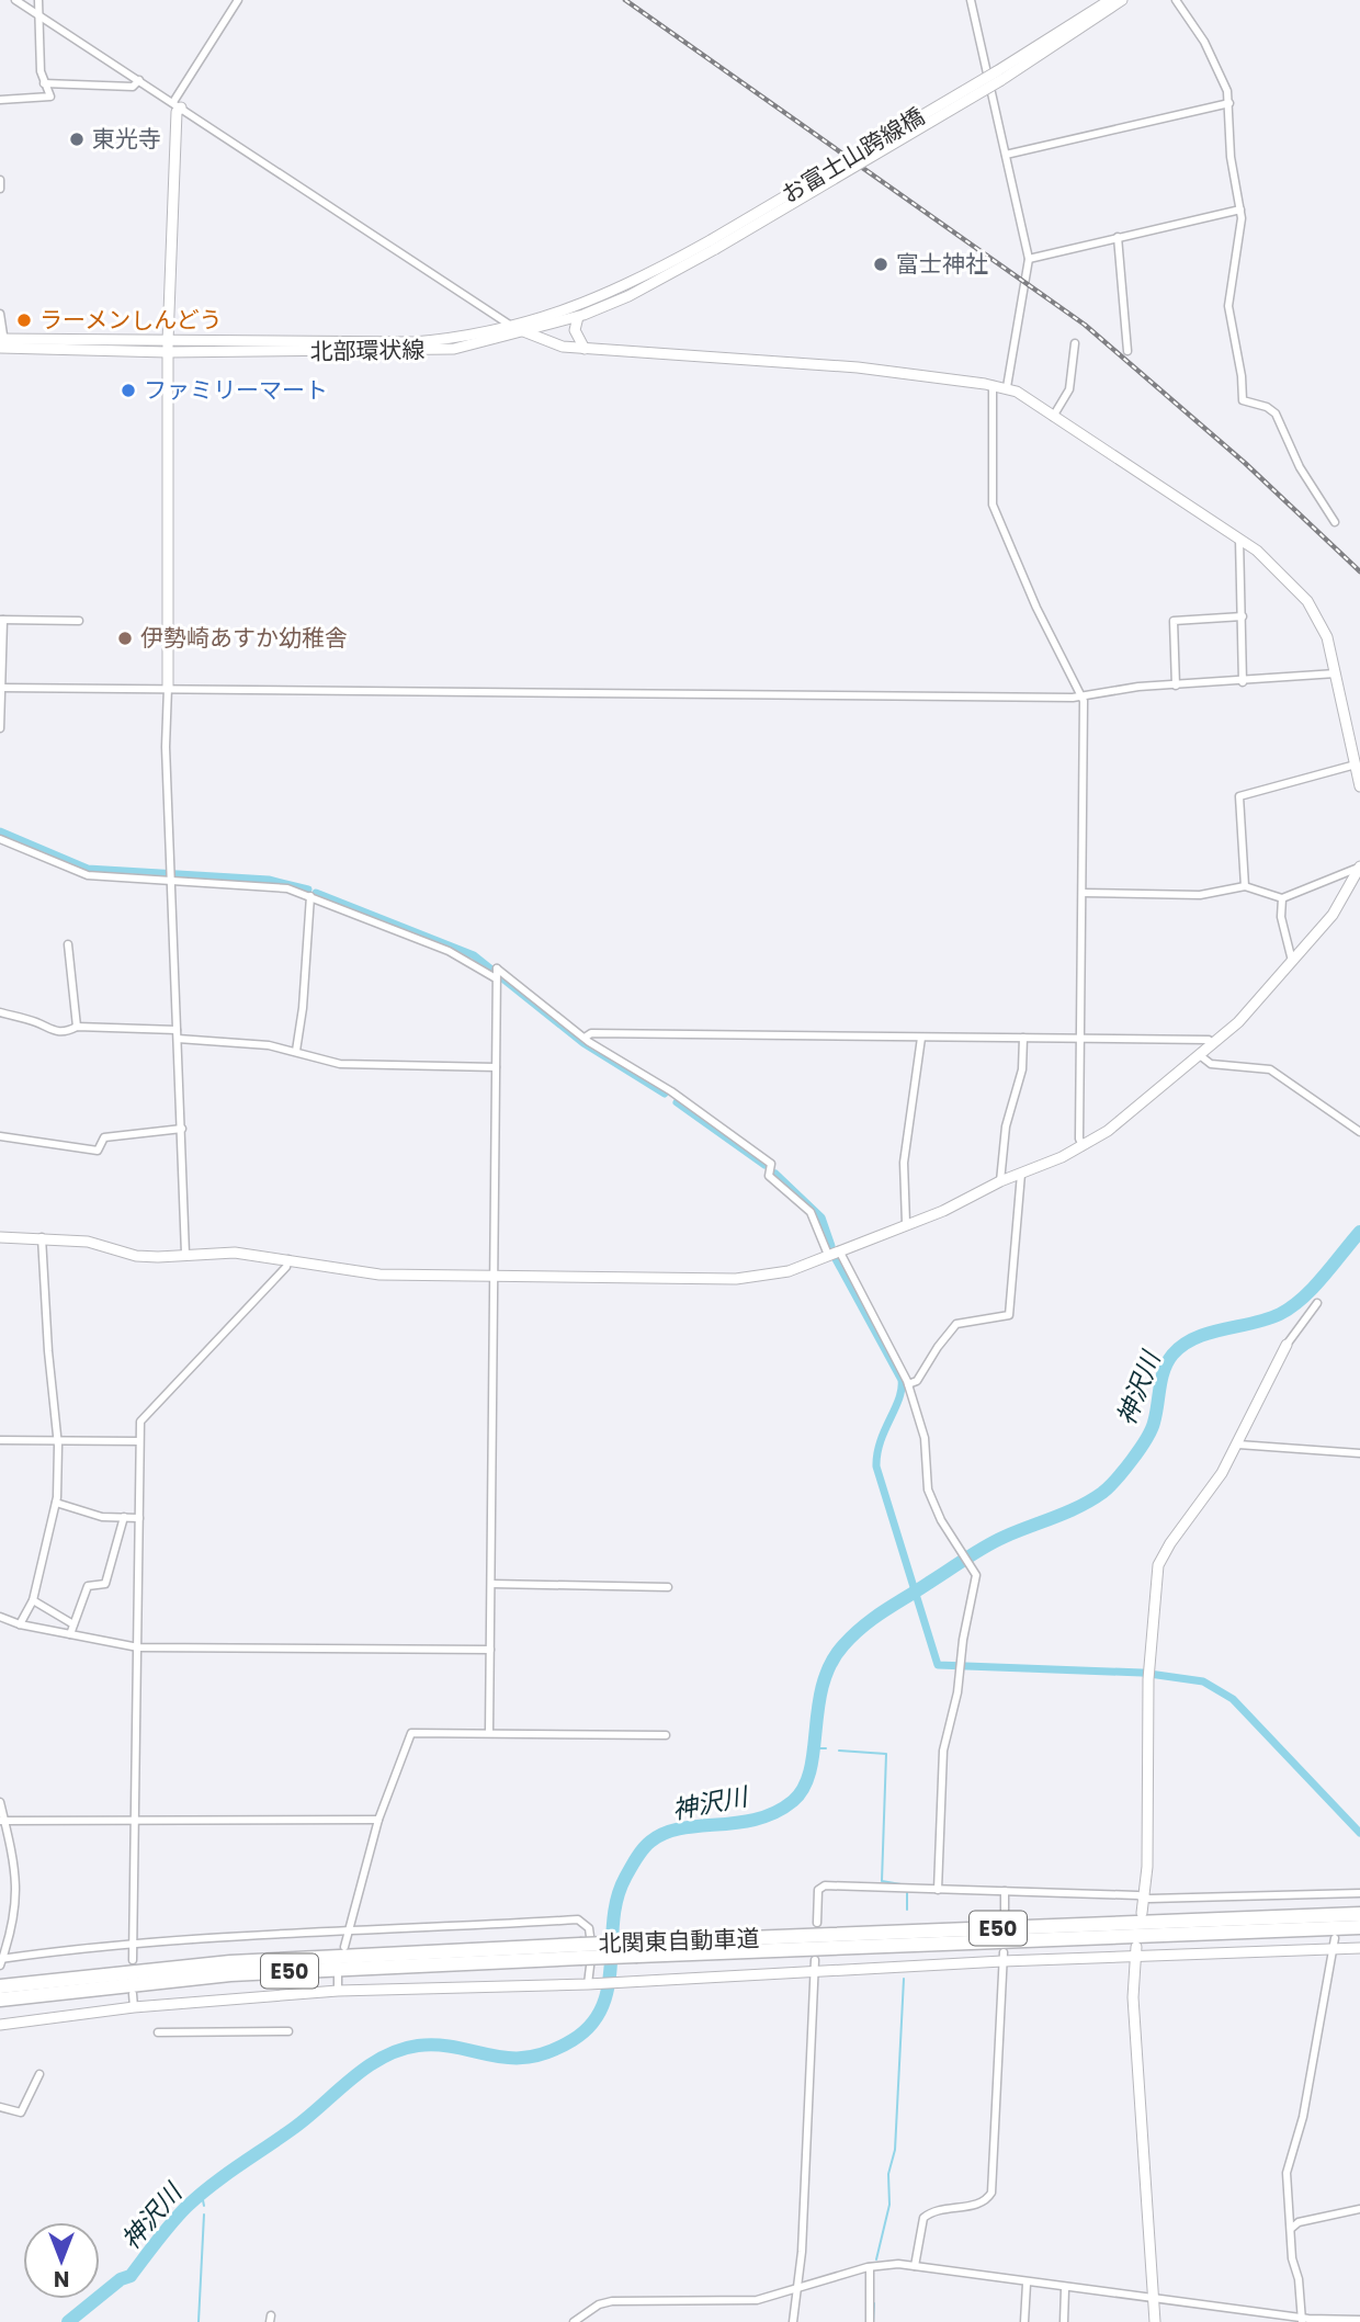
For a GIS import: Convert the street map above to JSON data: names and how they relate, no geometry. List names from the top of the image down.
{
  "streets": {
    "highway": ["E50", "北関東自動車道"],
    "street": ["お富士山跨線橋", "北部環状線"]
  },
  "crossings": [
    ["お富士山跨線橋", "北部環状線"]
  ],
  "water": ["神沢川"],
  "places": [
    "東光寺",
    "富士神社",
    "ラーメンしんどう",
    "ファミリーマート",
    "伊勢崎あすか幼稚舎"
  ],
  "north": "bottom"
}
